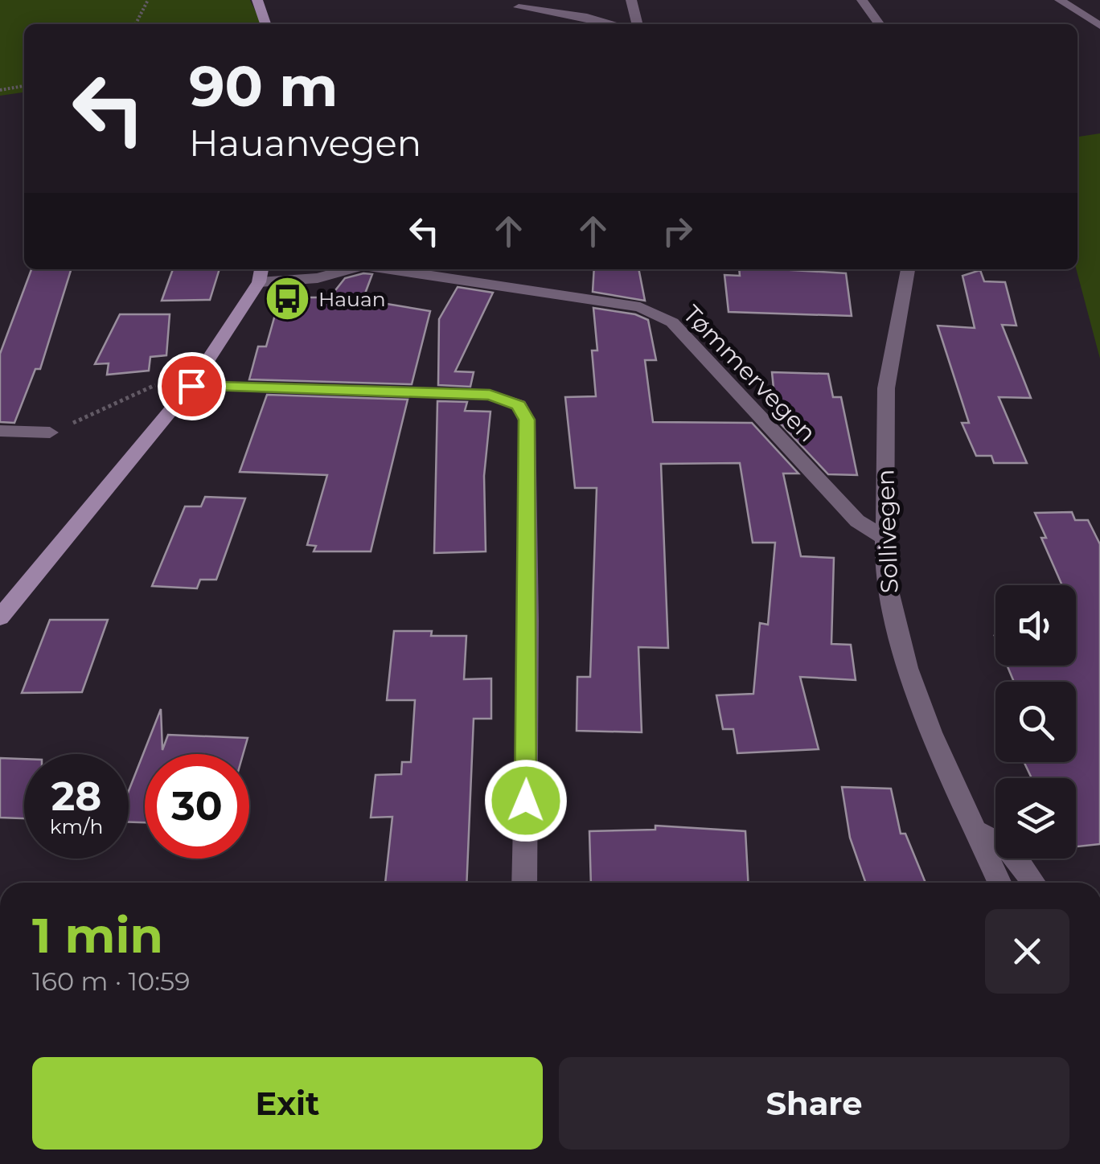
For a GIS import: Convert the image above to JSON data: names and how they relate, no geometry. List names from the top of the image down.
{
  "streets": {
    "street": ["Tømmervegen", "Sollivegen"]
  },
  "crossings": [
    ["Tømmervegen", "Sollivegen"]
  ],
  "places": {
    "bus stop": ["Hauan"]
  },
  "page": {
    "turn": ["90 m", "Hauanvegen"],
    "speed": "28 km/h",
    "limit": "30",
    "heading": ["1 min", "160 m · 10:59"],
    "buttons": ["Exit", "Share"]
  }
}
